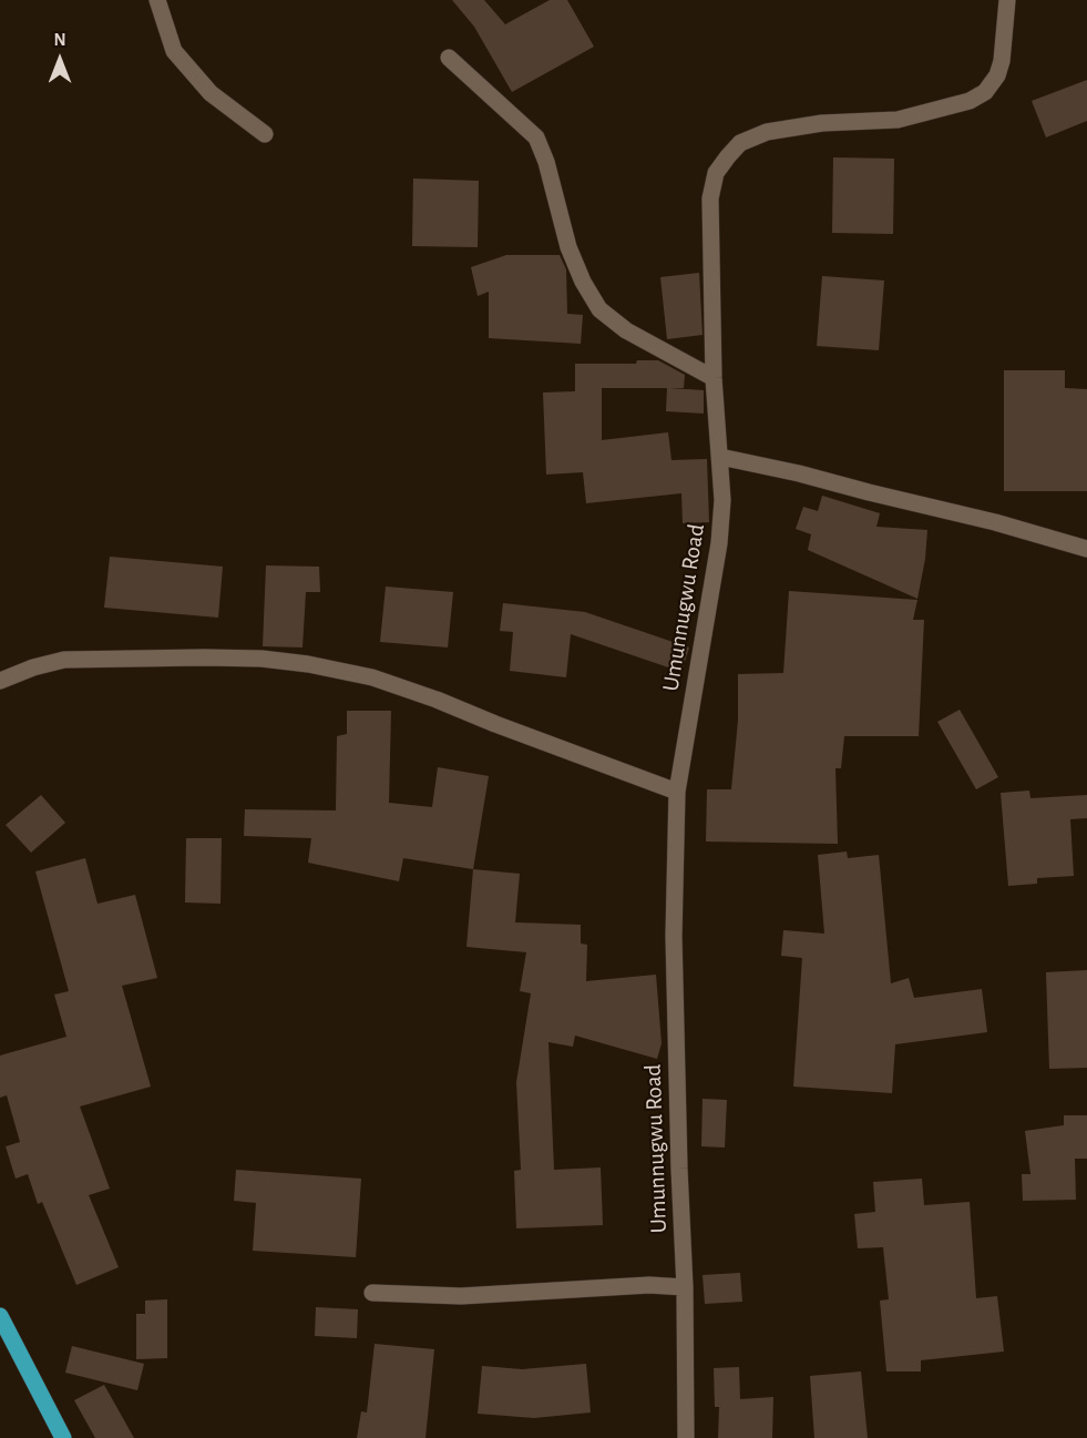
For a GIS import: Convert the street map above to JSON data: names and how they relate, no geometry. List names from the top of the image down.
{
  "streets": {
    "street": ["Umunnugwu Road"]
  },
  "north": "top"
}
